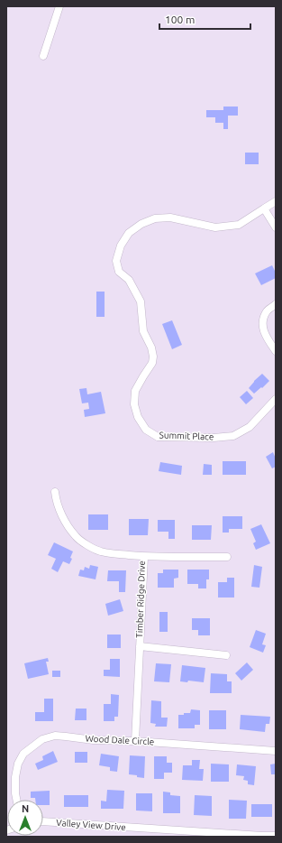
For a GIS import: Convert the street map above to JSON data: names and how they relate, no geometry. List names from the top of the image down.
{
  "streets": {
    "street": [
      "Summit Place",
      "Timber Ridge Drive",
      "Wood Dale Circle",
      "Valley View Drive"
    ]
  },
  "crossings": [
    ["Timber Ridge Drive", "Wood Dale Circle"]
  ],
  "scale_bar": "100 m",
  "north": "top"
}
